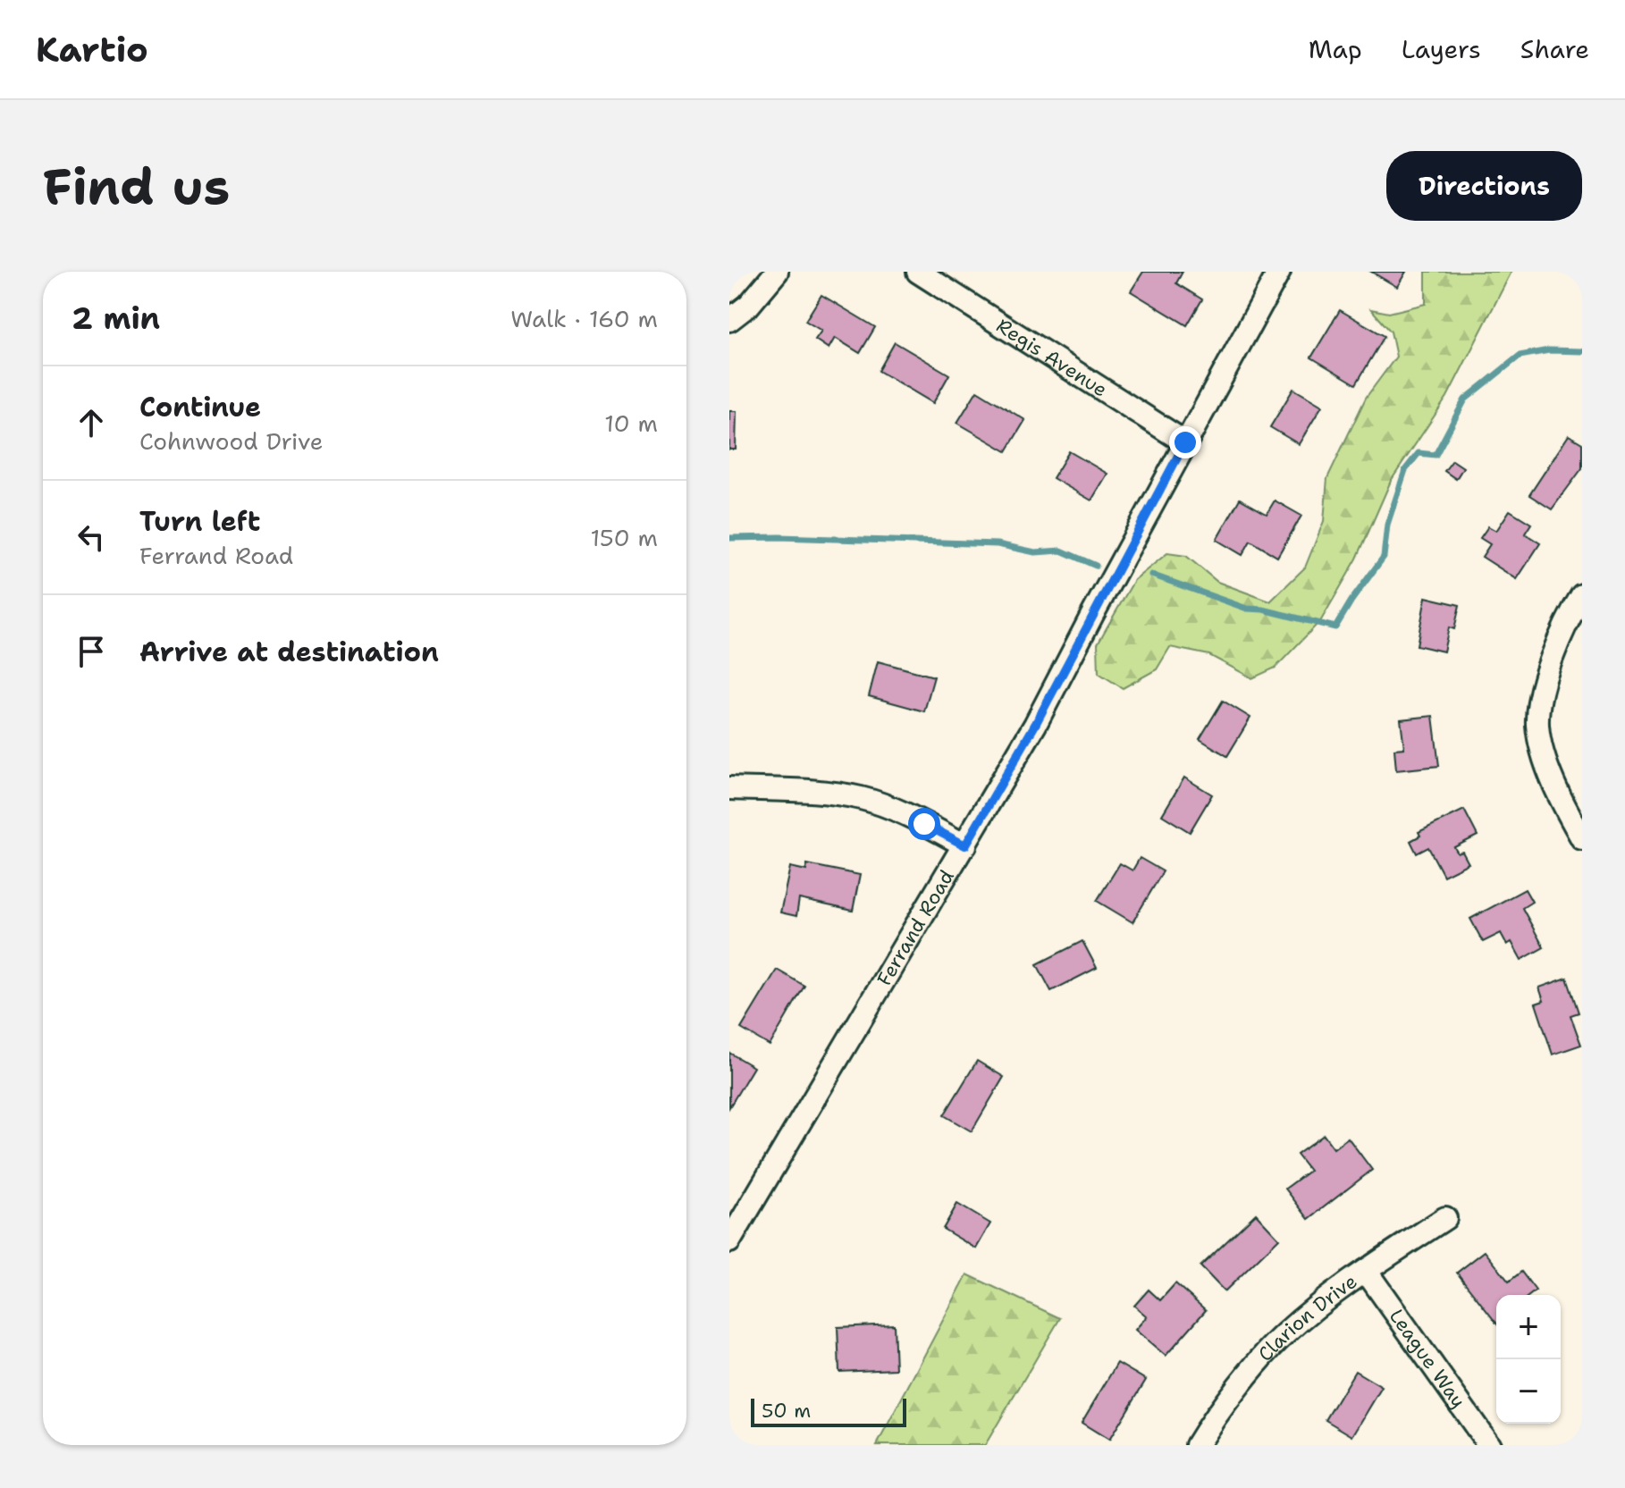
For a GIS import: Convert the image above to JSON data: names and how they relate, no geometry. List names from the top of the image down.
{
  "streets": {
    "street": [
      "Regis Avenue",
      "Ferrand Road",
      "Clarion Drive",
      "League Way"
    ]
  },
  "crossings": [
    ["Regis Avenue", "Ferrand Road"],
    ["Clarion Drive", "League Way"]
  ],
  "scale_bar": "50 m",
  "page": {
    "header": "Kartio",
    "nav": ["Map", "Layers", "Share"],
    "buttons": "Directions",
    "title": "Find us",
    "heading": ["2 min", "Walk · 160 m"],
    "list": [
      ["Continue", "Cohnwood Drive", "10 m"],
      ["Turn left", "Ferrand Road", "150 m"],
      "Arrive at destination"
    ],
    "map_buttons": ["+", "−"],
    "scale": "50 m"
  }
}
